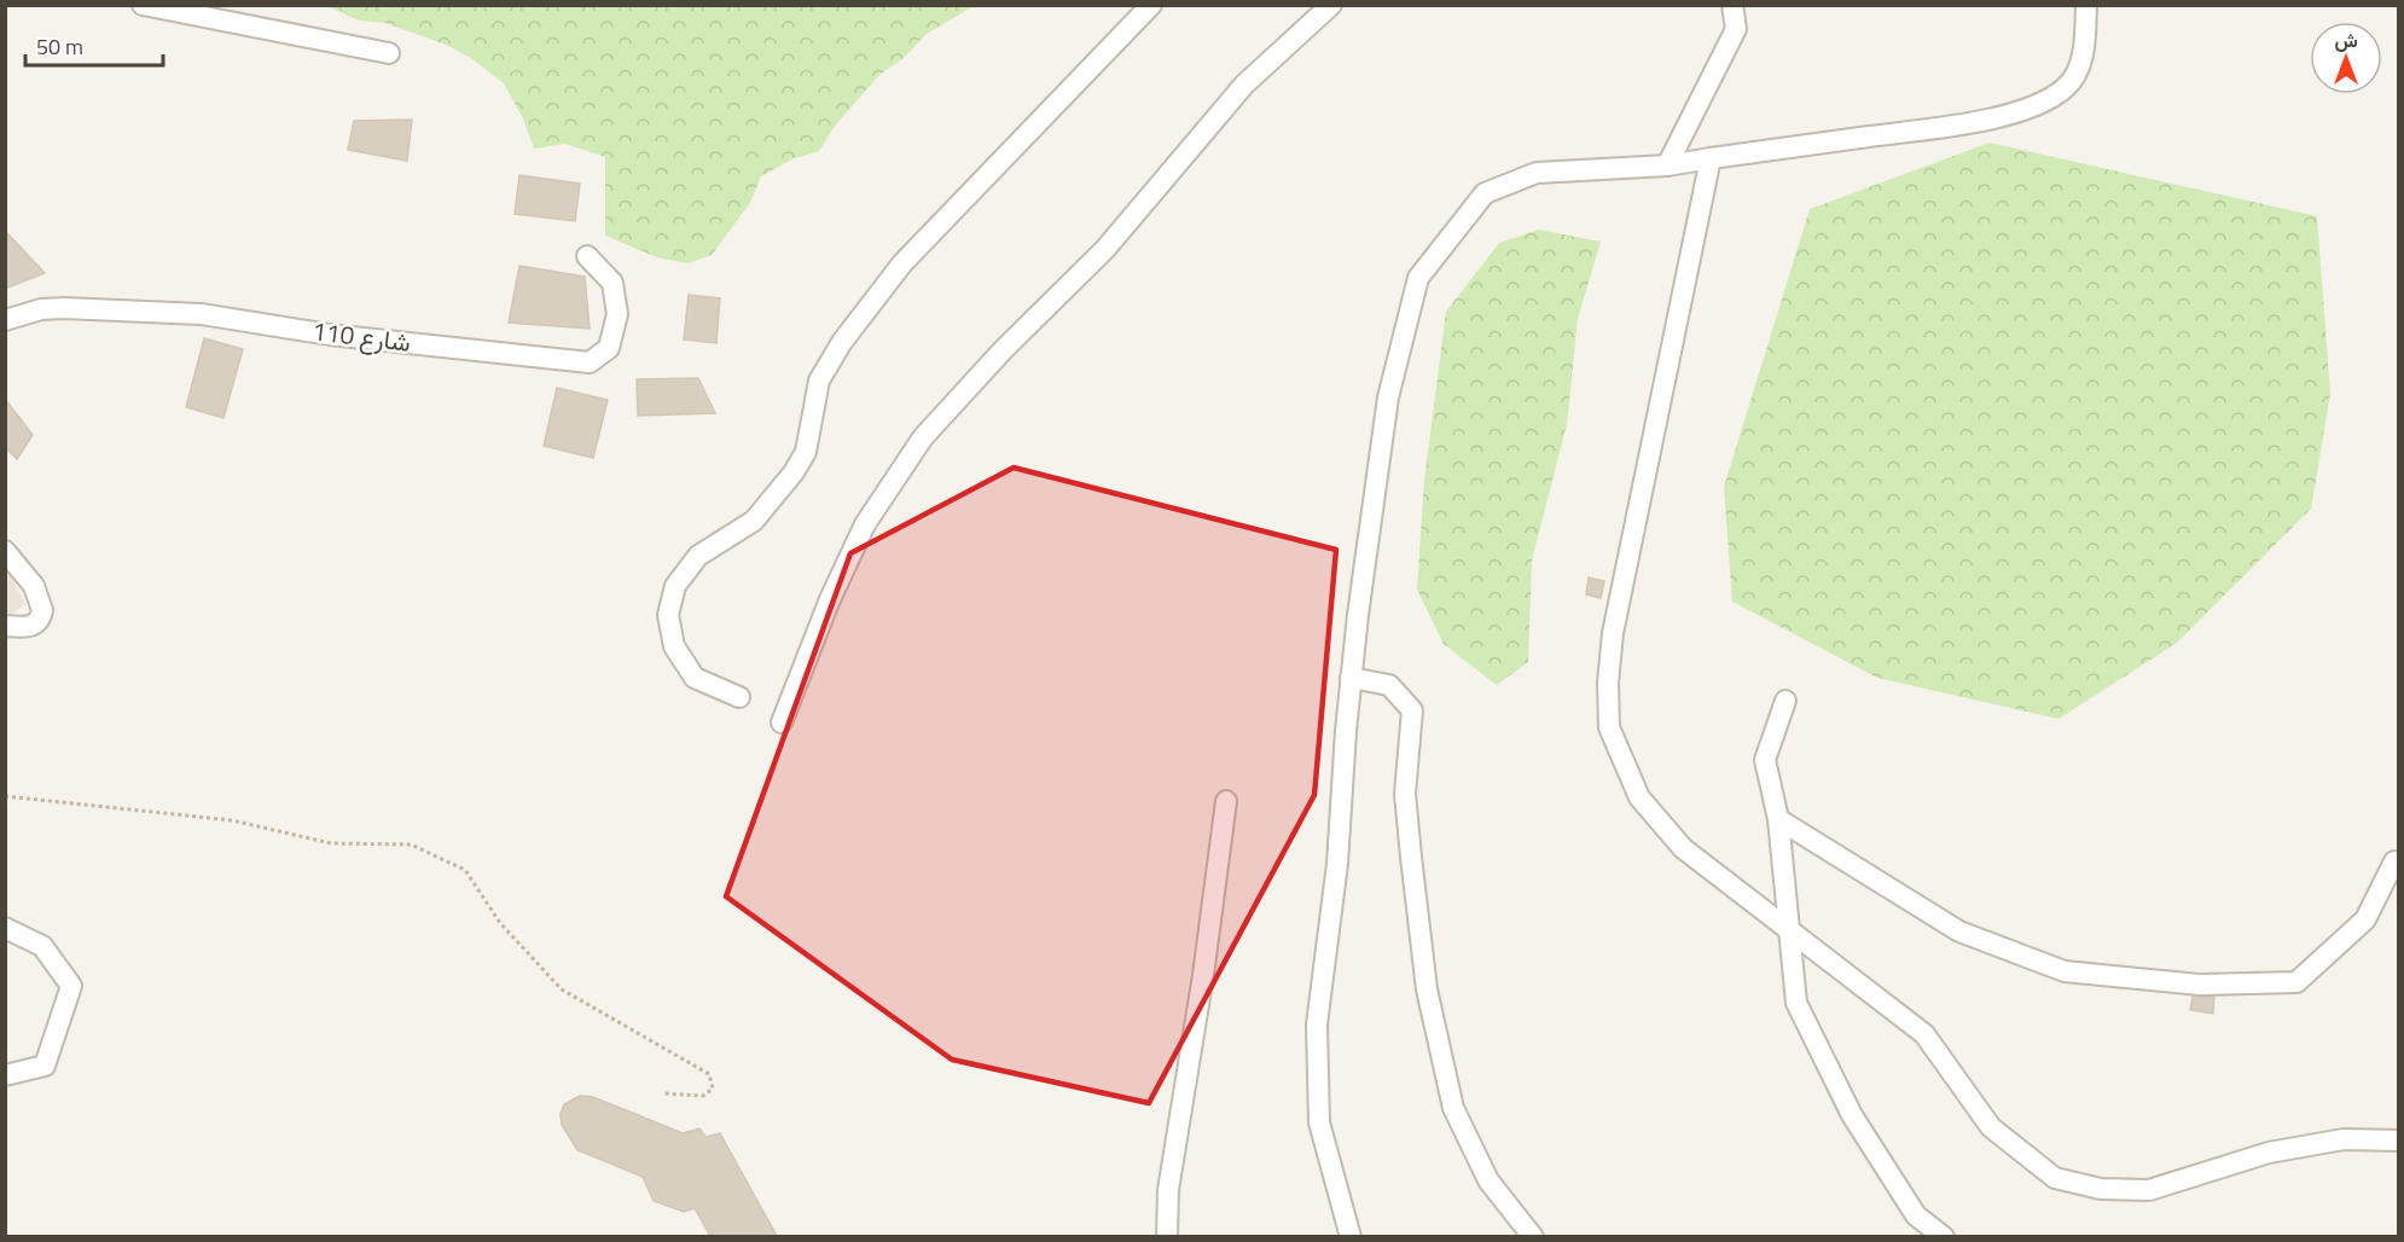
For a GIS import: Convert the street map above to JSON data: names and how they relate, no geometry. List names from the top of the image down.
{
  "streets": {
    "street": ["شارع 110"]
  },
  "scale_bar": "50 m",
  "north": "top"
}
